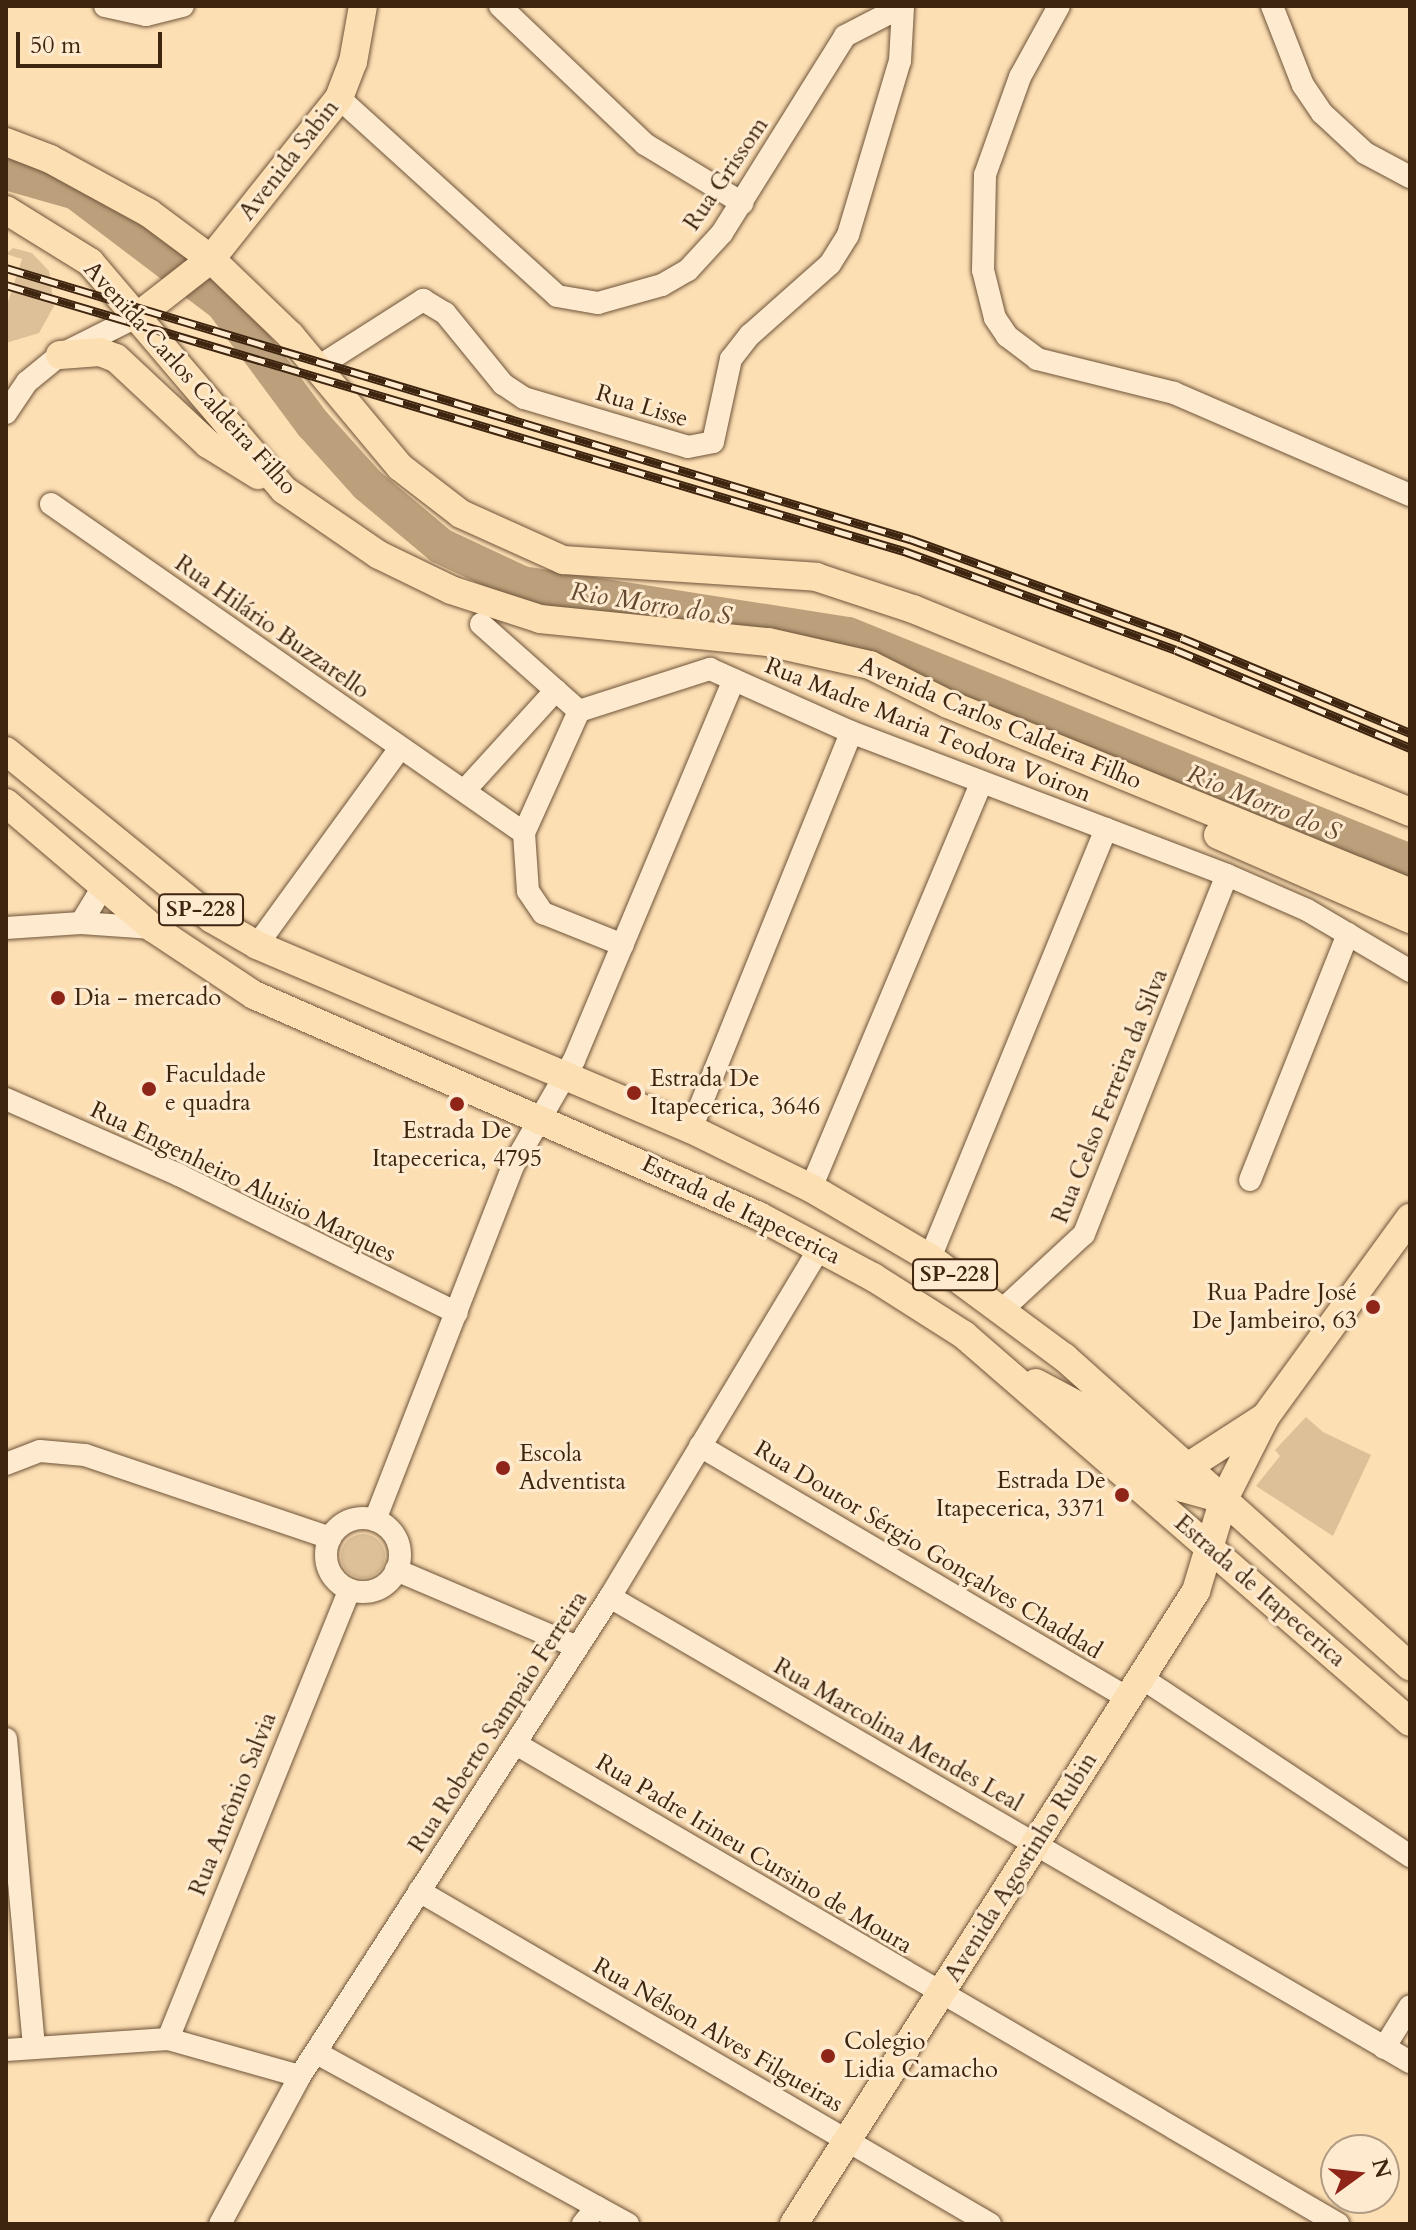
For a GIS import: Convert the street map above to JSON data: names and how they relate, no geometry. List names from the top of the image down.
{
  "streets": {
    "main road": [
      "Avenida Sabin",
      "Avenida Carlos Caldeira Filho",
      "SP-228",
      "Estrada de Itapecerica",
      "Avenida Agostinho Rubin"
    ],
    "street": [
      "Rua Grissom",
      "Rua Lisse",
      "Rua Hilário Buzzarello",
      "Rua Madre Maria Teodora Voiron",
      "Rua Celso Ferreira da Silva",
      "Rua Engenheiro Aluisio Marques",
      "Rua Doutor Sérgio Gonçalves Chaddad",
      "Rua Roberto Sampaio Ferreira",
      "Rua Marcolina Mendes Leal",
      "Rua Antônio Salvia",
      "Rua Padre Irineu Cursino de Moura",
      "Rua Nélson Alves Filgueiras"
    ]
  },
  "crossings": [
    ["Avenida Sabin", "Rua Grissom"],
    ["Avenida Sabin", "Avenida Carlos Caldeira Filho"],
    ["Rua Grissom", "Rua Lisse"],
    ["Rua Madre Maria Teodora Voiron", "Rua Celso Ferreira da Silva"],
    ["Rua Celso Ferreira da Silva", "Estrada de Itapecerica"],
    ["Estrada de Itapecerica", "Rua Roberto Sampaio Ferreira"],
    ["Estrada de Itapecerica", "Avenida Agostinho Rubin"],
    ["Rua Doutor Sérgio Gonçalves Chaddad", "Rua Roberto Sampaio Ferreira"],
    ["Rua Doutor Sérgio Gonçalves Chaddad", "Avenida Agostinho Rubin"],
    ["Rua Roberto Sampaio Ferreira", "Rua Marcolina Mendes Leal"],
    ["Rua Roberto Sampaio Ferreira", "Rua Padre Irineu Cursino de Moura"],
    ["Rua Roberto Sampaio Ferreira", "Rua Nélson Alves Filgueiras"],
    ["Rua Marcolina Mendes Leal", "Avenida Agostinho Rubin"],
    ["Rua Padre Irineu Cursino de Moura", "Avenida Agostinho Rubin"],
    ["Avenida Agostinho Rubin", "Rua Nélson Alves Filgueiras"]
  ],
  "water": ["Rio Morro do S"],
  "places": [
    "Dia - mercado",
    "Faculdade e quadra",
    "Estrada De Itapecerica, 3646",
    "Estrada De Itapecerica, 4795",
    "Rua Padre José De Jambeiro, 63",
    "Escola Adventista",
    "Estrada De Itapecerica, 3371",
    "Colegio Lidia Camacho"
  ],
  "scale_bar": "50 m",
  "north": "right"
}
